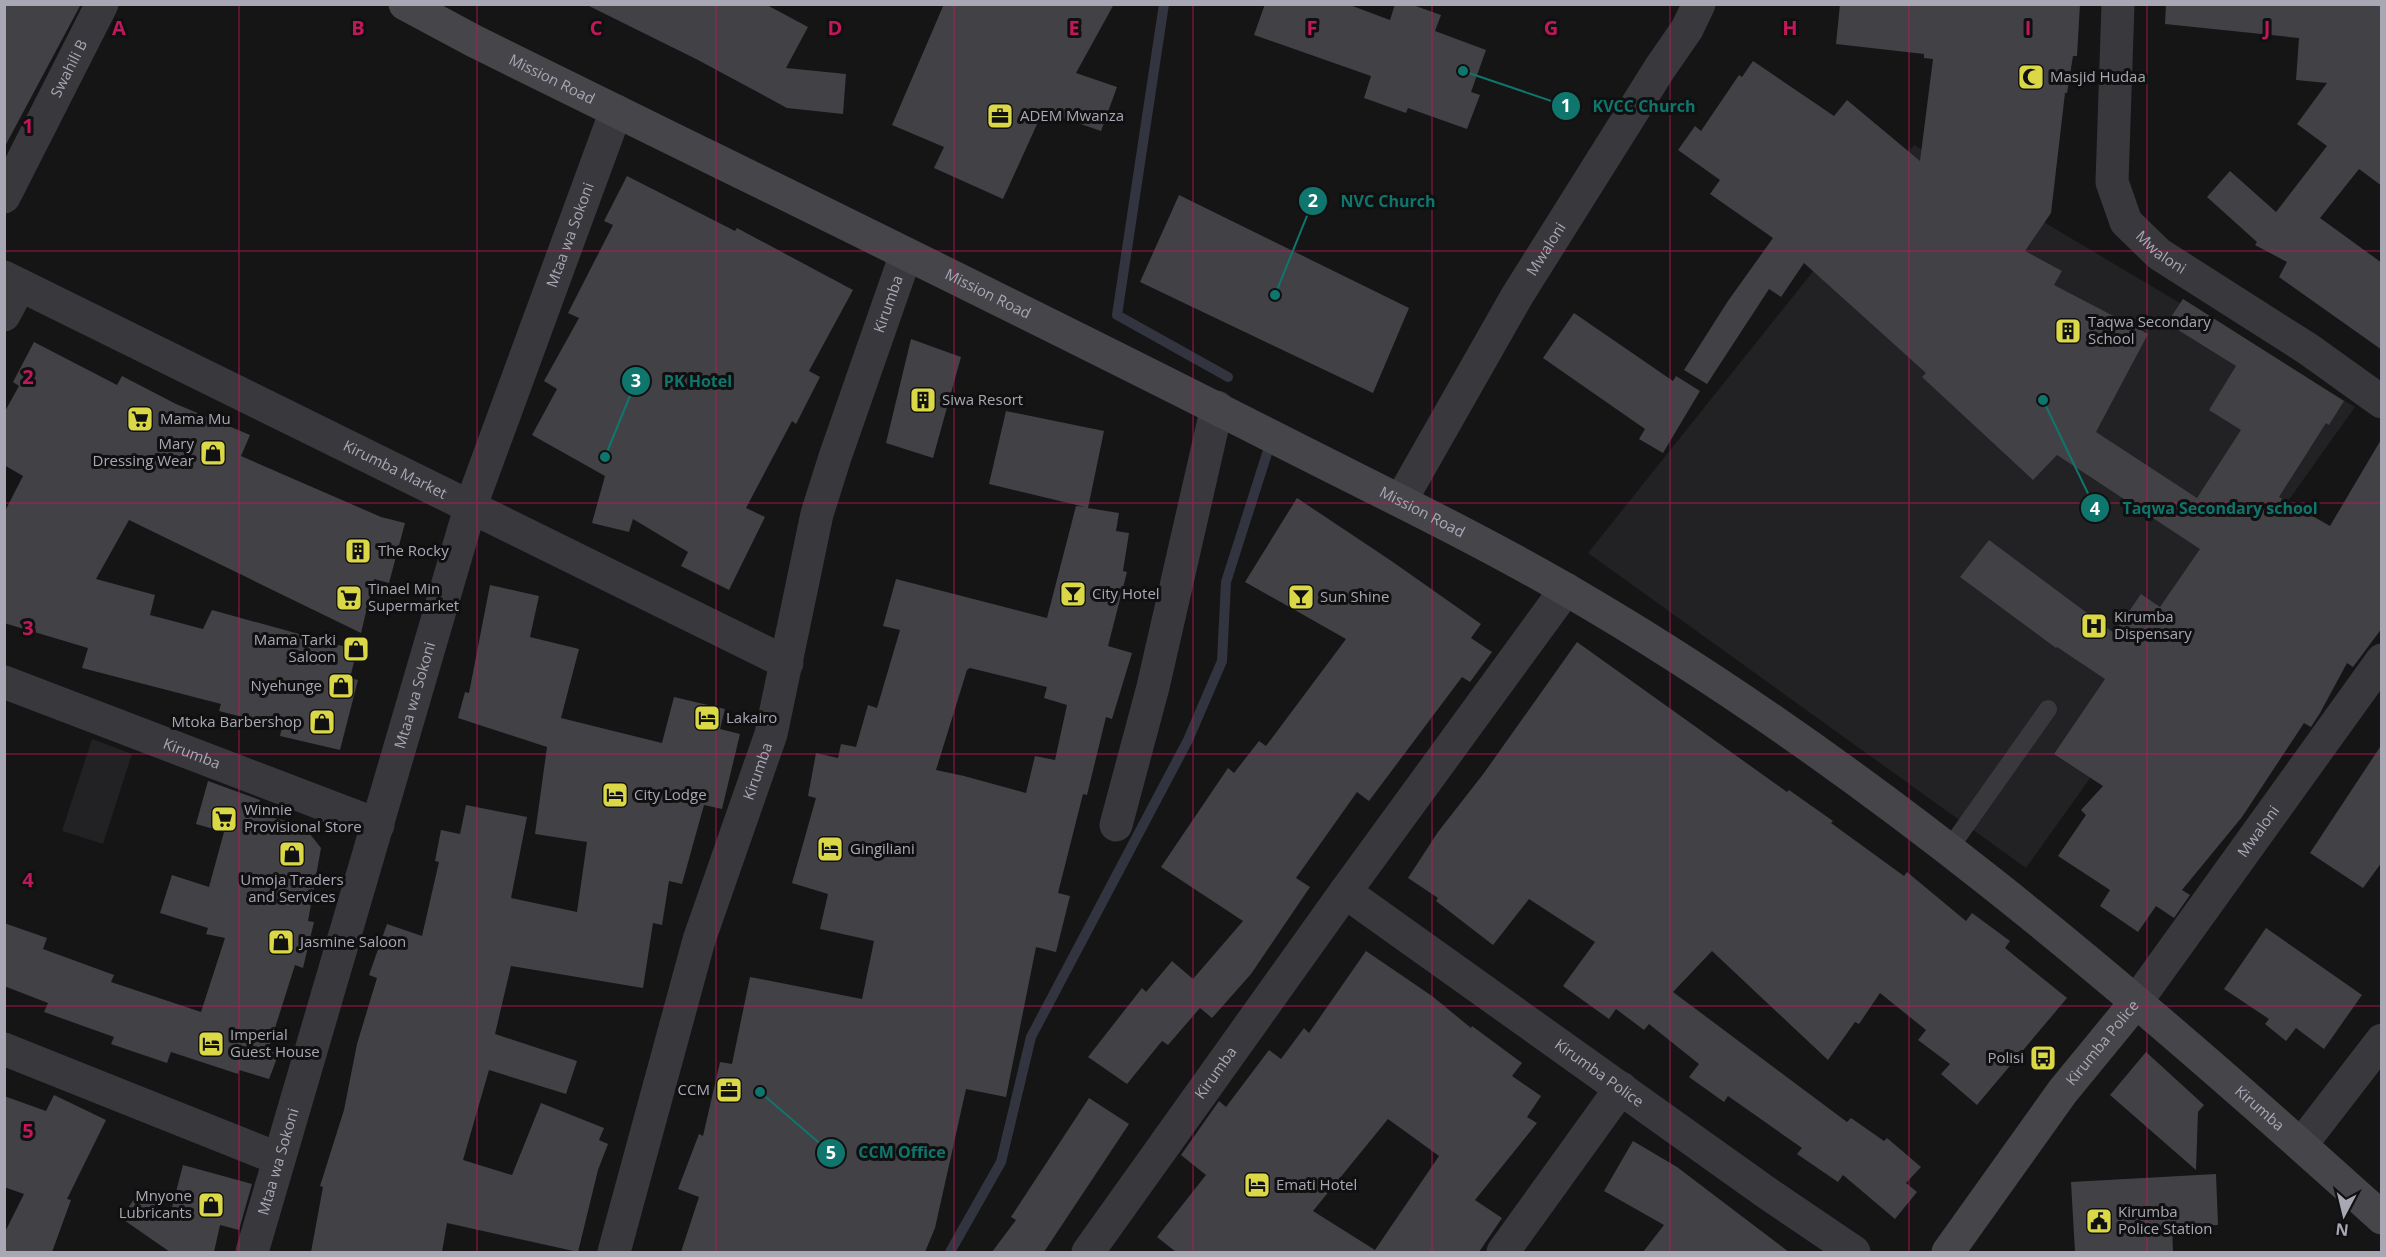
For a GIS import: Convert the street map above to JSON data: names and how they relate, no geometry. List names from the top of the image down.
{
  "streets": {
    "street": [
      "Swahili B",
      "Mission Road",
      "Mtaa wa Sokoni",
      "Mwaloni",
      "Kirumba",
      "Kirumba Market",
      "Kirumba Police"
    ]
  },
  "crossings": [
    ["Mission Road", "Mtaa wa Sokoni"],
    ["Mission Road", "Mwaloni"],
    ["Mission Road", "Kirumba"],
    ["Mission Road", "Kirumba Police"],
    ["Mtaa wa Sokoni", "Kirumba"],
    ["Mtaa wa Sokoni", "Kirumba Market"],
    ["Mwaloni", "Kirumba"],
    ["Mwaloni", "Kirumba Police"],
    ["Kirumba", "Kirumba Market"],
    ["Kirumba", "Kirumba Police"]
  ],
  "places": {
    "other": [
      "KVCC Church",
      "NVC Church",
      "Taqwa Secondary school",
      "PK Hotel",
      "CCM Office"
    ],
    "mosque": ["Masjid Hudaa"],
    "office": ["ADEM Mwanza", "CCM"],
    "building": ["Taqwa Secondary School", "Siwa Resort", "The Rocky"],
    "supermarket": ["Mama Mu", "Tinael Min Supermarket", "Winnie Provisional Store"],
    "shop": [
      "Mary Dressing Wear",
      "Mama Tarki Saloon",
      "Nyehunge",
      "Mtoka Barbershop",
      "Umoja Traders and Services",
      "Jasmine Saloon",
      "Mnyone Lubricants"
    ],
    "bar": ["City Hotel", "Sun Shine"],
    "hospital": ["Kirumba Dispensary"],
    "hotel": [
      "Lakairo",
      "City Lodge",
      "Gingiliani",
      "Imperial Guest House",
      "Emati Hotel"
    ],
    "bus stop": ["Polisi"],
    "public building": ["Kirumba Police Station"]
  },
  "north": "bottom",
  "grid": {
    "columns": [
      "A",
      "B",
      "C",
      "D",
      "E",
      "F",
      "G",
      "H",
      "I",
      "J"
    ],
    "rows": [
      "1",
      "2",
      "3",
      "4",
      "5"
    ]
  }
}
